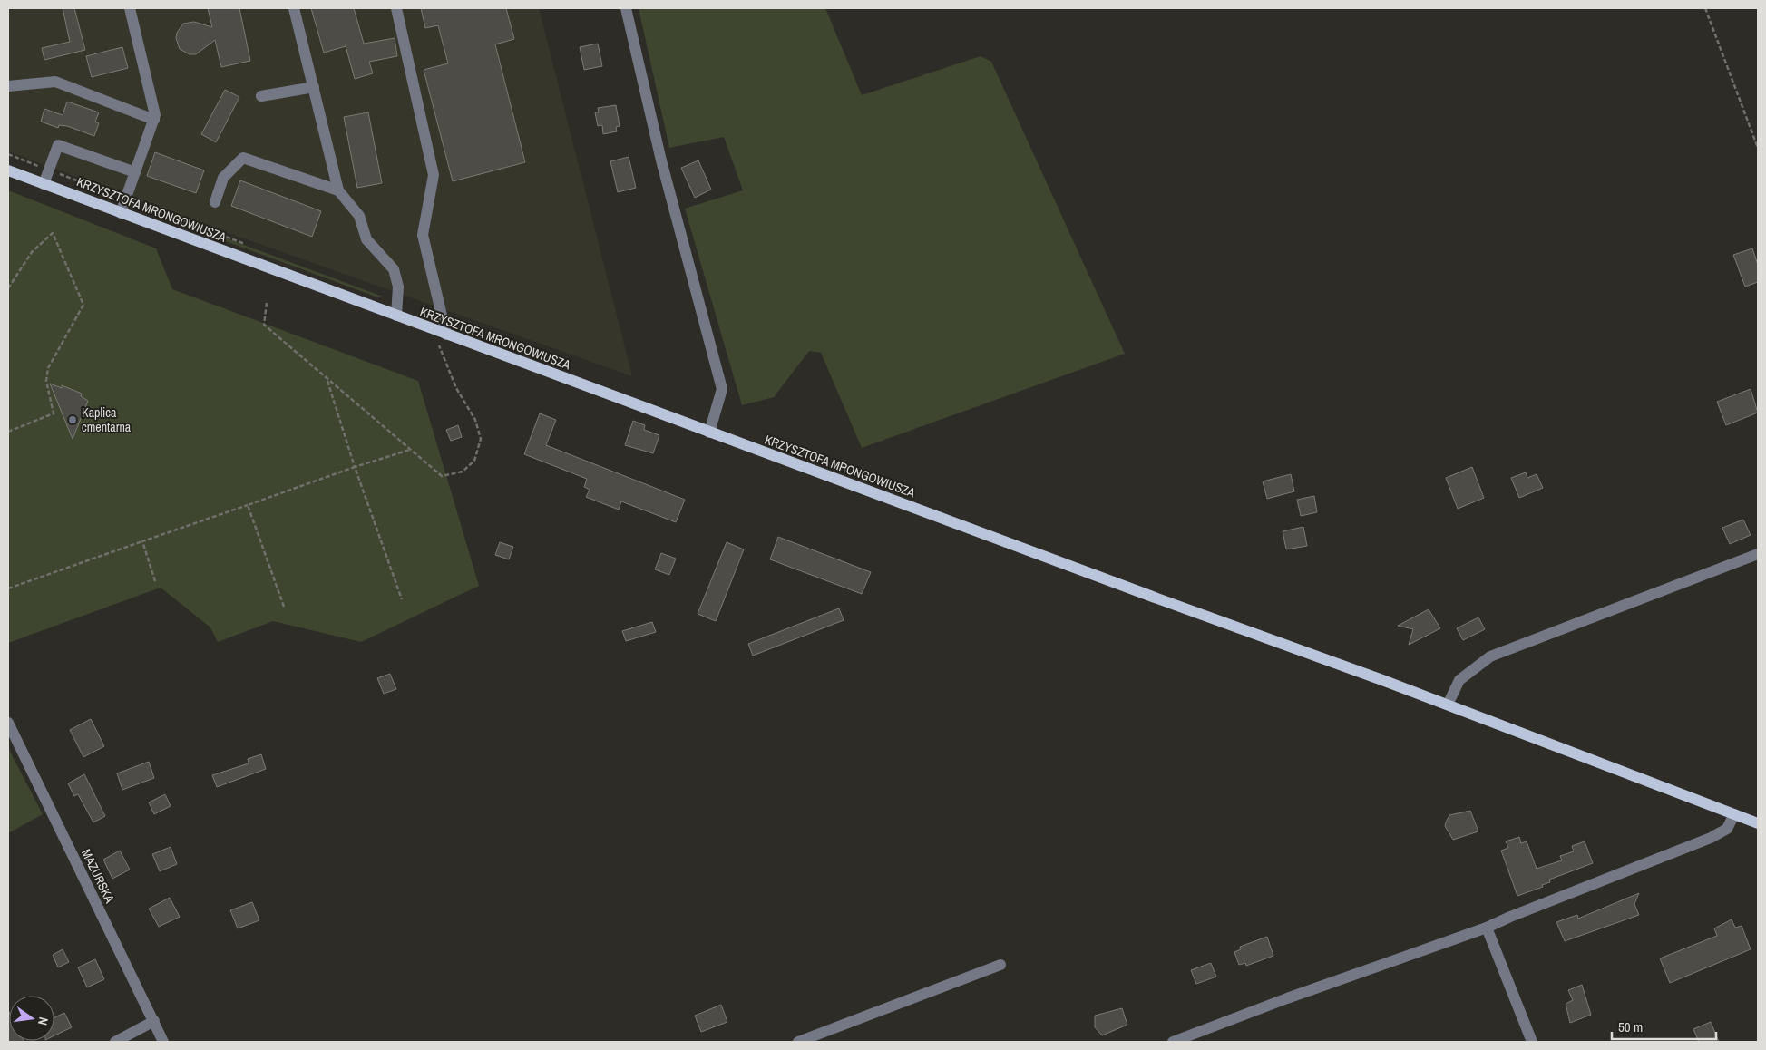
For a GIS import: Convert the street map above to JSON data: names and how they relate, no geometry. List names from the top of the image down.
{
  "streets": {
    "main road": ["KRZYSZTOFA MRONGOWIUSZA"],
    "street": ["MAZURSKA"]
  },
  "places": ["Kaplica cmentarna"],
  "scale_bar": "50 m",
  "north": "right"
}
